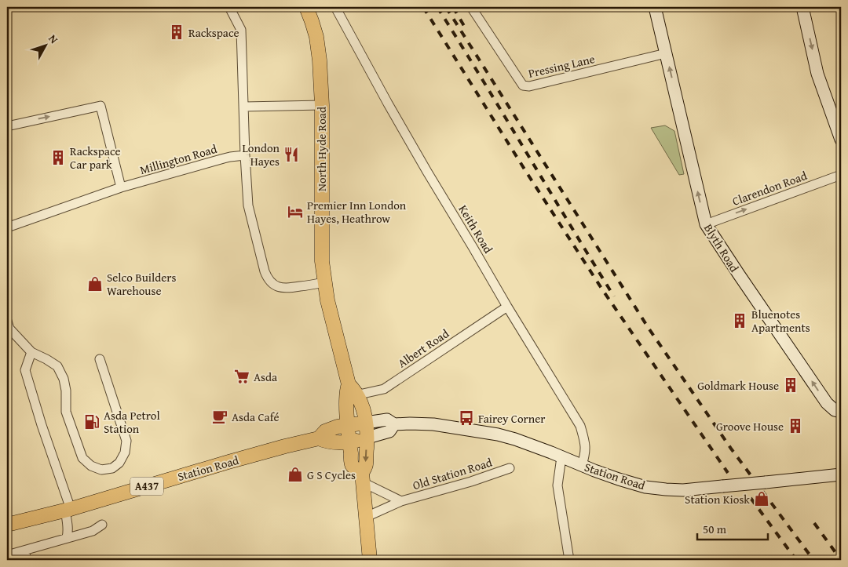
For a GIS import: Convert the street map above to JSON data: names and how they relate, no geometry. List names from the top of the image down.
{
  "streets": {
    "main road": ["North Hyde Road", "Station Road", "A437"],
    "street": [
      "Pressing Lane",
      "Millington Road",
      "Clarendon Road",
      "Keith Road",
      "Blyth Road",
      "Albert Road",
      "Old Station Road"
    ]
  },
  "crossings": [
    ["Pressing Lane", "Blyth Road"],
    ["North Hyde Road", "Albert Road"],
    ["North Hyde Road", "Station Road"],
    ["North Hyde Road", "Old Station Road"],
    ["Clarendon Road", "Blyth Road"],
    ["Keith Road", "Albert Road"],
    ["Keith Road", "Station Road"]
  ],
  "one_way": ["Clarendon Road", "Blyth Road"],
  "places": {
    "building": [
      "Rackspace",
      "Rackspace Car park",
      "Bluenotes Apartments",
      "Goldmark House",
      "Groove House"
    ],
    "restaurant": ["London Hayes"],
    "hotel": ["Premier Inn London Hayes, Heathrow"],
    "shop": ["Selco Builders Warehouse", "G S Cycles", "Station Kiosk"],
    "supermarket": ["Asda"],
    "cafe": ["Asda Café"],
    "bus stop": ["Fairey Corner"],
    "fuel station": ["Asda Petrol Station"]
  },
  "scale_bar": "50 m",
  "north": "top right"
}
